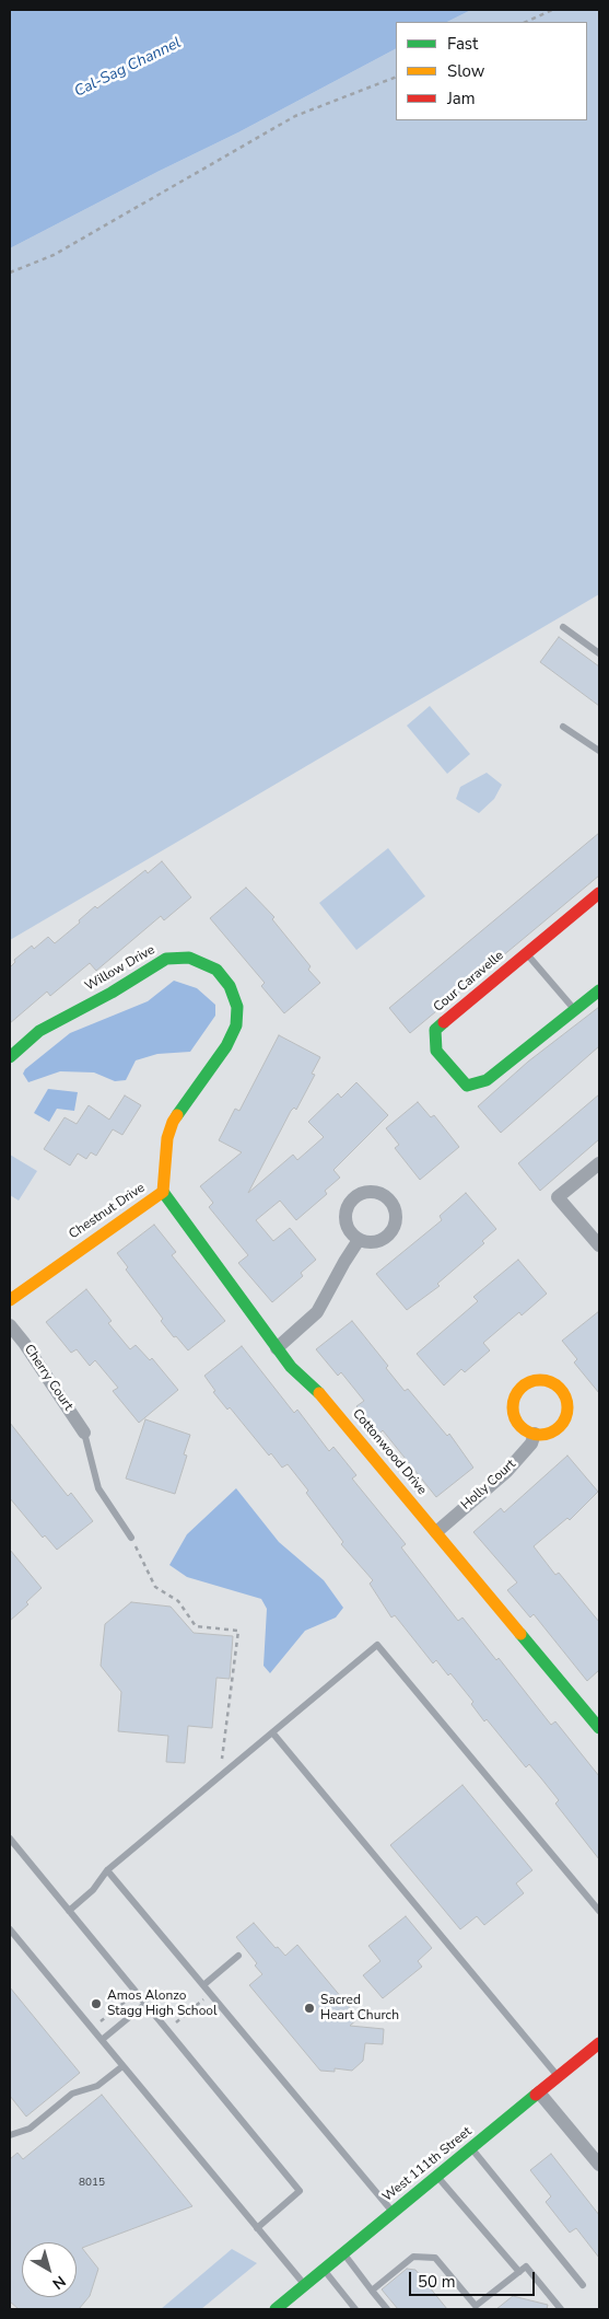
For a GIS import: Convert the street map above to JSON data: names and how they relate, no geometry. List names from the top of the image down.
{
  "streets": {
    "street": [
      "Willow Drive",
      "Cour Caravelle",
      "Chestnut Drive",
      "Cherry Court",
      "Cottonwood Drive",
      "Holly Court",
      "West 111th Street"
    ]
  },
  "crossings": [
    ["Willow Drive", "Chestnut Drive"],
    ["Chestnut Drive", "Cottonwood Drive"],
    ["Cottonwood Drive", "Holly Court"]
  ],
  "water": ["Cal-Sag Channel"],
  "places": ["Amos Alonzo Stagg High School", "Sacred Heart Church"],
  "house_numbers": ["8015"],
  "legend": ["Fast", "Slow", "Jam"],
  "scale_bar": "50 m",
  "north": "bottom right"
}
